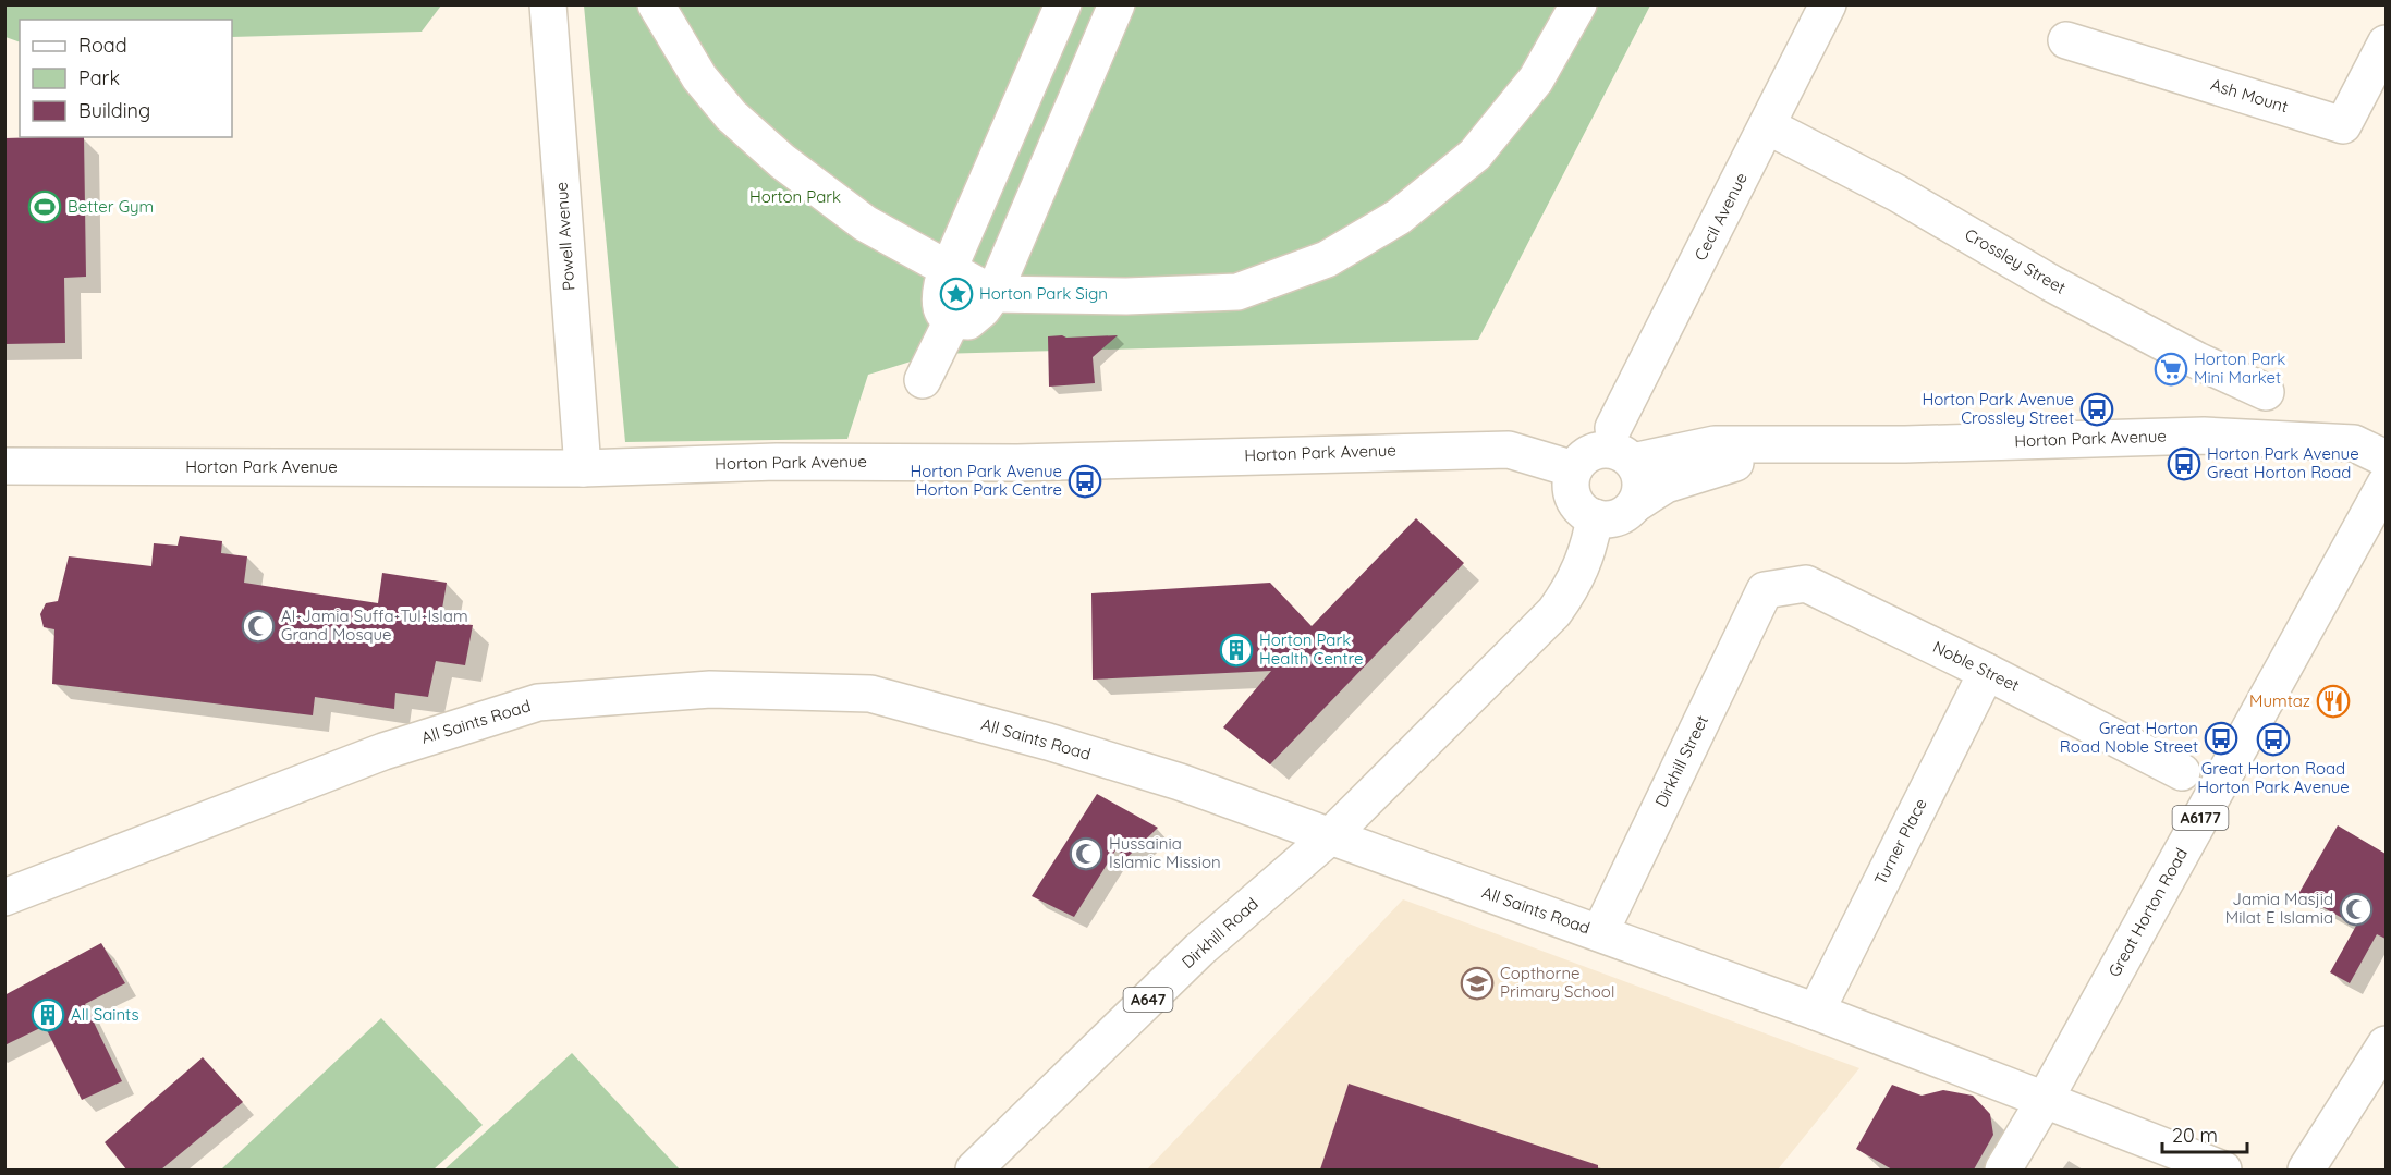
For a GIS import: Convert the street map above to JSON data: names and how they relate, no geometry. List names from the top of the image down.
{
  "streets": {
    "street": [
      "Ash Mount",
      "Cecil Avenue",
      "Powell Avenue",
      "Crossley Street",
      "Horton Park Avenue",
      "Noble Street",
      "All Saints Road",
      "Dirkhill Street",
      "A6177",
      "Turner Place",
      "Great Horton Road",
      "Dirkhill Road",
      "A647"
    ]
  },
  "crossings": [
    ["Cecil Avenue", "Crossley Street"],
    ["Cecil Avenue", "Horton Park Avenue"],
    ["Cecil Avenue", "A647"],
    ["Powell Avenue", "Horton Park Avenue"],
    ["Horton Park Avenue", "A647"],
    ["Noble Street", "Dirkhill Street"],
    ["Noble Street", "Turner Place"],
    ["All Saints Road", "Dirkhill Street"],
    ["All Saints Road", "Turner Place"],
    ["All Saints Road", "Great Horton Road"],
    ["All Saints Road", "Dirkhill Road"],
    ["All Saints Road", "A647"],
    ["Dirkhill Road", "A647"]
  ],
  "parks": ["Horton Park"],
  "places": {
    "sports": ["Better Gym"],
    "place": ["Horton Park Sign"],
    "supermarket": ["Horton Park Mini Market"],
    "bus stop": [
      "Horton Park Avenue Crossley Street",
      "Horton Park Avenue Great Horton Road",
      "Horton Park Avenue Horton Park Centre",
      "Great Horton Road Noble Street",
      "Great Horton Road Horton Park Avenue"
    ],
    "mosque": ["Al-Jamia Suffa-Tul-Islam Grand Mosque", "Hussainia Islamic Mission", "Jamia Masjid Milat E Islamia"],
    "building": ["Horton Park Health Centre", "All Saints"],
    "restaurant": ["Mumtaz"],
    "school or university": ["Copthorne Primary School"]
  },
  "legend": ["Road", "Park", "Building"],
  "scale_bar": "20 m"
}
